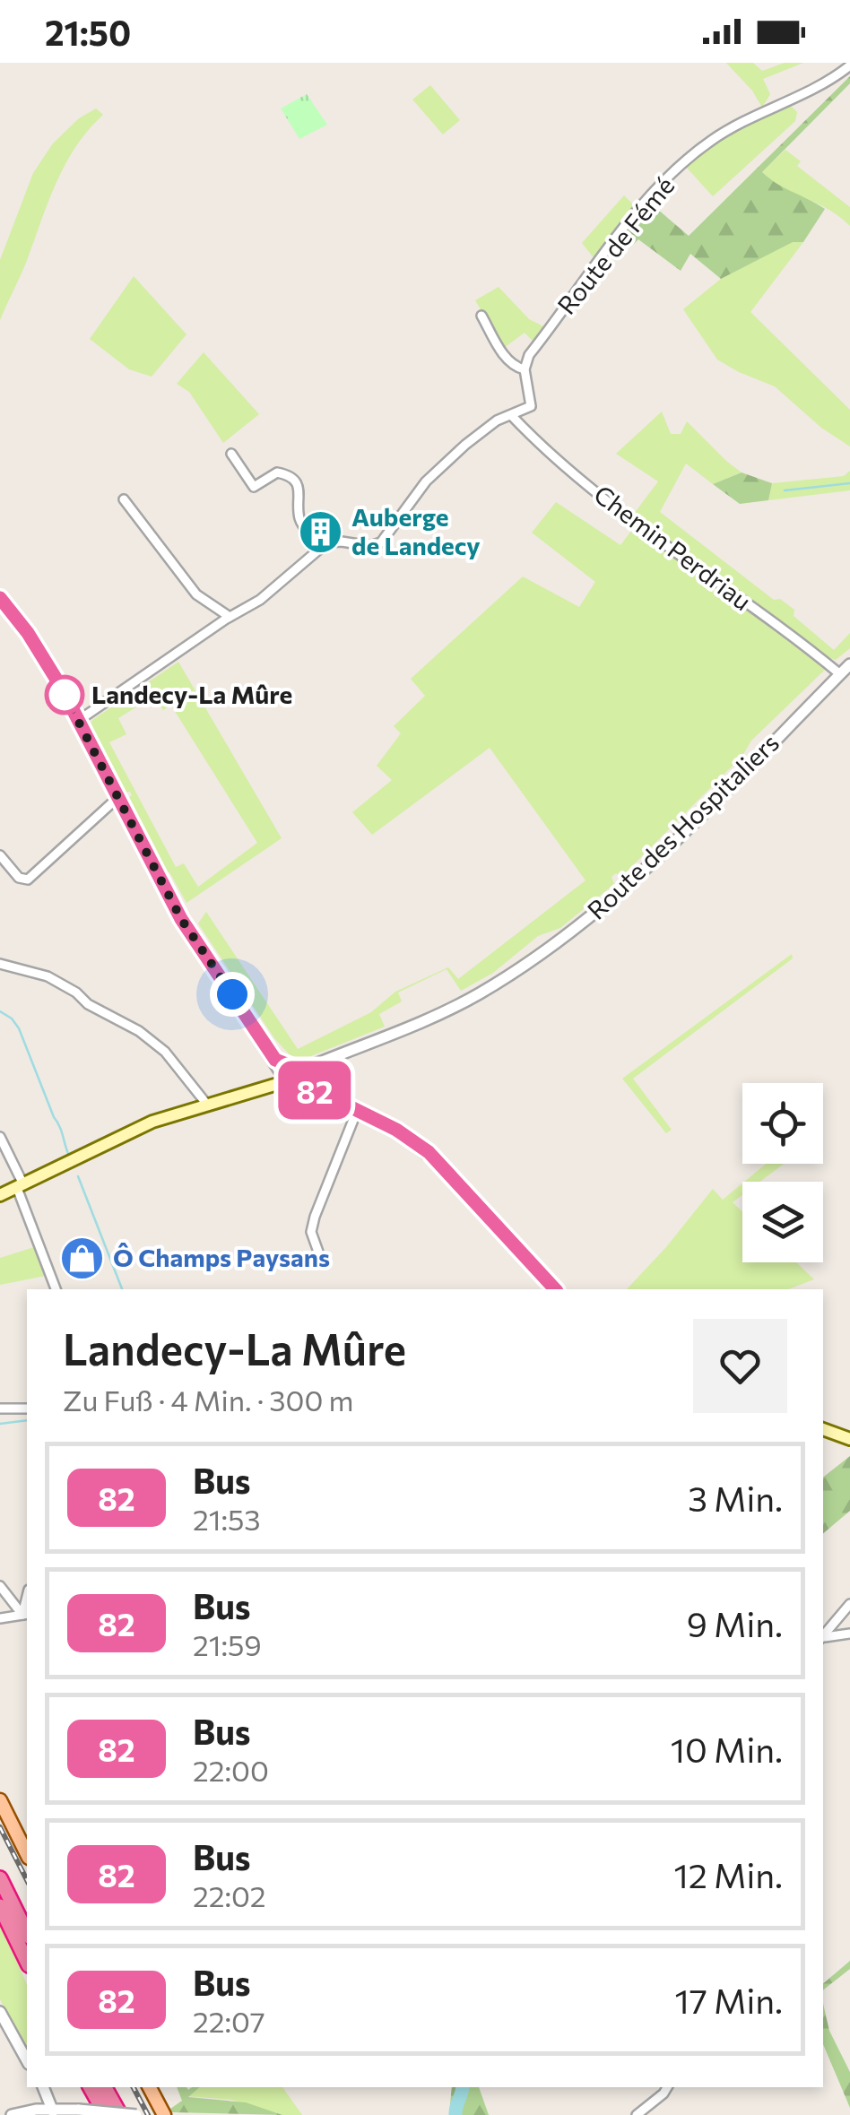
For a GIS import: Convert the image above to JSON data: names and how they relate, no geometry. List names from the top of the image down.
{
  "streets": {
    "street": ["Route de Fémé", "Chemin Perdriau", "Route des Hospitaliers"]
  },
  "crossings": [
    ["Route de Fémé", "Chemin Perdriau"],
    ["Chemin Perdriau", "Route des Hospitaliers"]
  ],
  "places": {
    "building": ["Auberge de Landecy"],
    "other": ["Landecy-La Mûre"],
    "shop": ["Ô Champs Paysans"]
  },
  "lines": ["bus line 82"],
  "page": {
    "status": "21:50",
    "on_map": "82",
    "heading": ["Landecy-La Mûre", "Zu Fuß · 4 Min. · 300 m"],
    "list": [
      {
        "mark": "82",
        "name": "Bus",
        "note": "21:53",
        "value": "3 Min."
      },
      {
        "mark": "82",
        "name": "Bus",
        "note": "21:59",
        "value": "9 Min."
      },
      {
        "mark": "82",
        "name": "Bus",
        "note": "22:00",
        "value": "10 Min."
      },
      {
        "mark": "82",
        "name": "Bus",
        "note": "22:02",
        "value": "12 Min."
      },
      {
        "mark": "82",
        "name": "Bus",
        "note": "22:07",
        "value": "17 Min."
      }
    ]
  }
}
